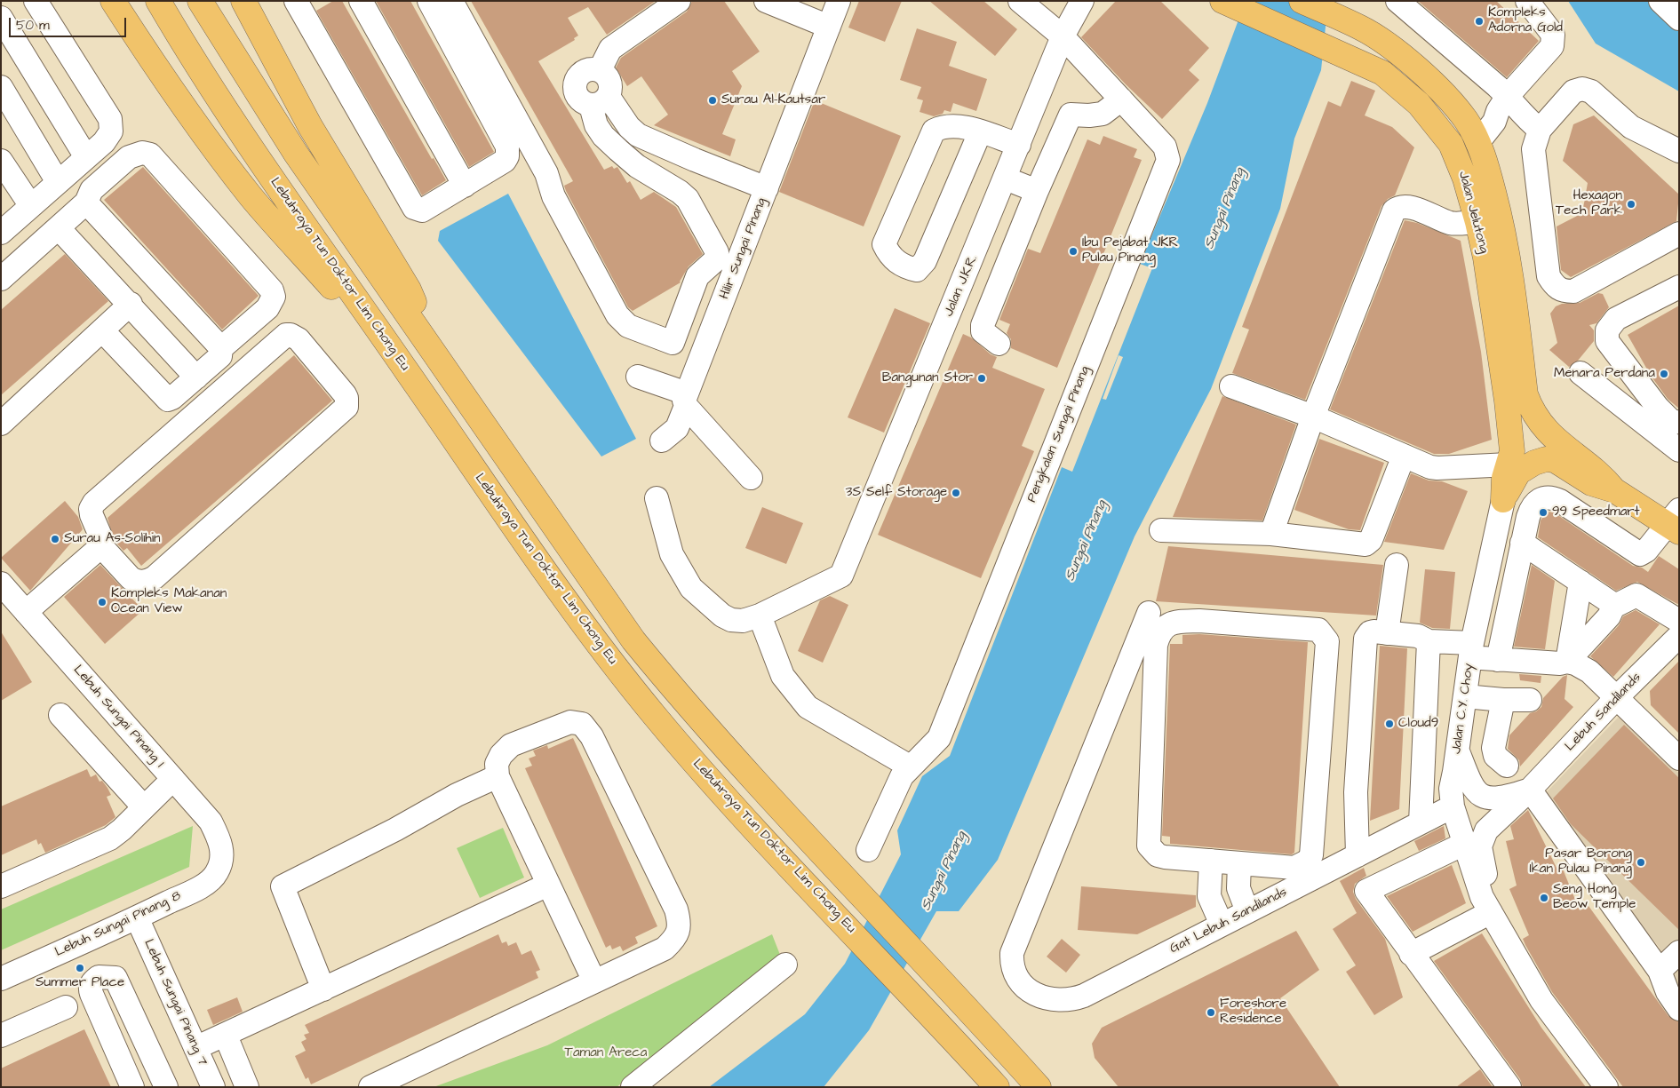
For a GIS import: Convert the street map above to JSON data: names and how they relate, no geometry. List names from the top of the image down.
{
  "streets": {
    "main road": ["Jalan Jelutong", "Lebuhraya Tun Doktor Lim Chong Eu"],
    "street": [
      "Hilir Sungai Pinang",
      "Jalan J.K.R.",
      "Pengkalan Sungai Pinang",
      "Jalan C.Y. Choy",
      "Lebuh Sandilands",
      "Lebuh Sungai Pinang 1",
      "Gat Lebuh Sandilands",
      "Lebuh Sungai Pinang 8",
      "Lebuh Sungai Pinang 7"
    ]
  },
  "crossings": [
    ["Jalan Jelutong", "Jalan C.Y. Choy"],
    ["Jalan J.K.R.", "Pengkalan Sungai Pinang"],
    ["Jalan C.Y. Choy", "Lebuh Sandilands"],
    ["Jalan C.Y. Choy", "Gat Lebuh Sandilands"],
    ["Lebuh Sungai Pinang 1", "Lebuh Sungai Pinang 8"],
    ["Lebuh Sungai Pinang 8", "Lebuh Sungai Pinang 7"]
  ],
  "water": ["Sungai Pinang"],
  "parks": ["Taman Areca"],
  "places": [
    "Kompleks Adorna Gold",
    "Surau Al-Kautsar",
    "Hexagon Tech Park",
    "Ibu Pejabat JKR Pulau Pinang",
    "Menara Perdana",
    "Bangunan Stor",
    "3S Self Storage",
    "99 Speedmart",
    "Surau As-Solihin",
    "Kompleks Makanan Ocean View",
    "Cloud9",
    "Pasar Borong Ikan Pulau Pinang",
    "Seng Hong Beow Temple",
    "Summer Place",
    "Foreshore Residence"
  ],
  "scale_bar": "50 m"
}
